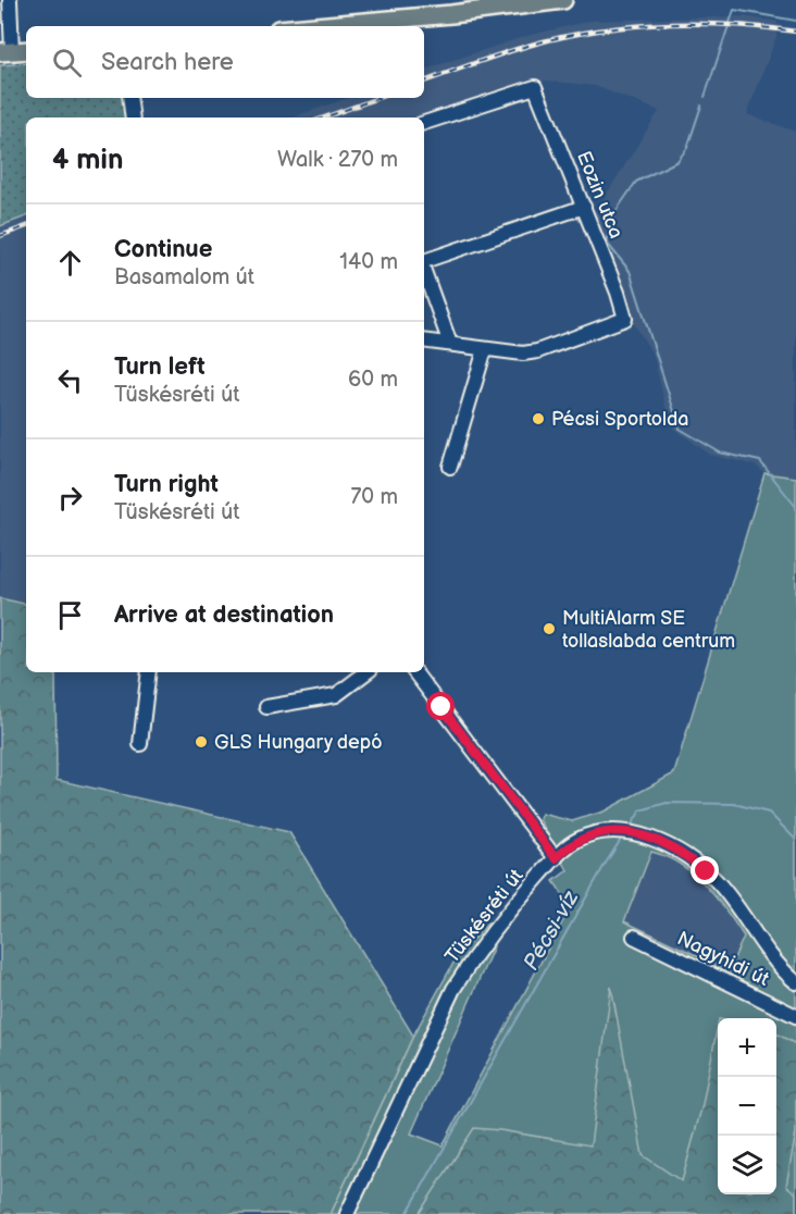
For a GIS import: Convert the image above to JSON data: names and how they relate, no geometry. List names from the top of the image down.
{
  "streets": {
    "street": ["Eozin utca", "Tüskésréti út", "Nagyhidi út"]
  },
  "water": ["Pécsi-víz"],
  "places": ["Pécsi Sportolda", "MultiAlarm SE tollaslabda centrum", "GLS Hungary depó"],
  "page": {
    "search": "Search here",
    "heading": ["4 min", "Walk · 270 m"],
    "list": [
      ["Continue", "Basamalom út", "140 m"],
      ["Turn left", "Tüskésréti út", "60 m"],
      ["Turn right", "Tüskésréti út", "70 m"],
      "Arrive at destination"
    ],
    "map_buttons": ["+", "−"]
  }
}
